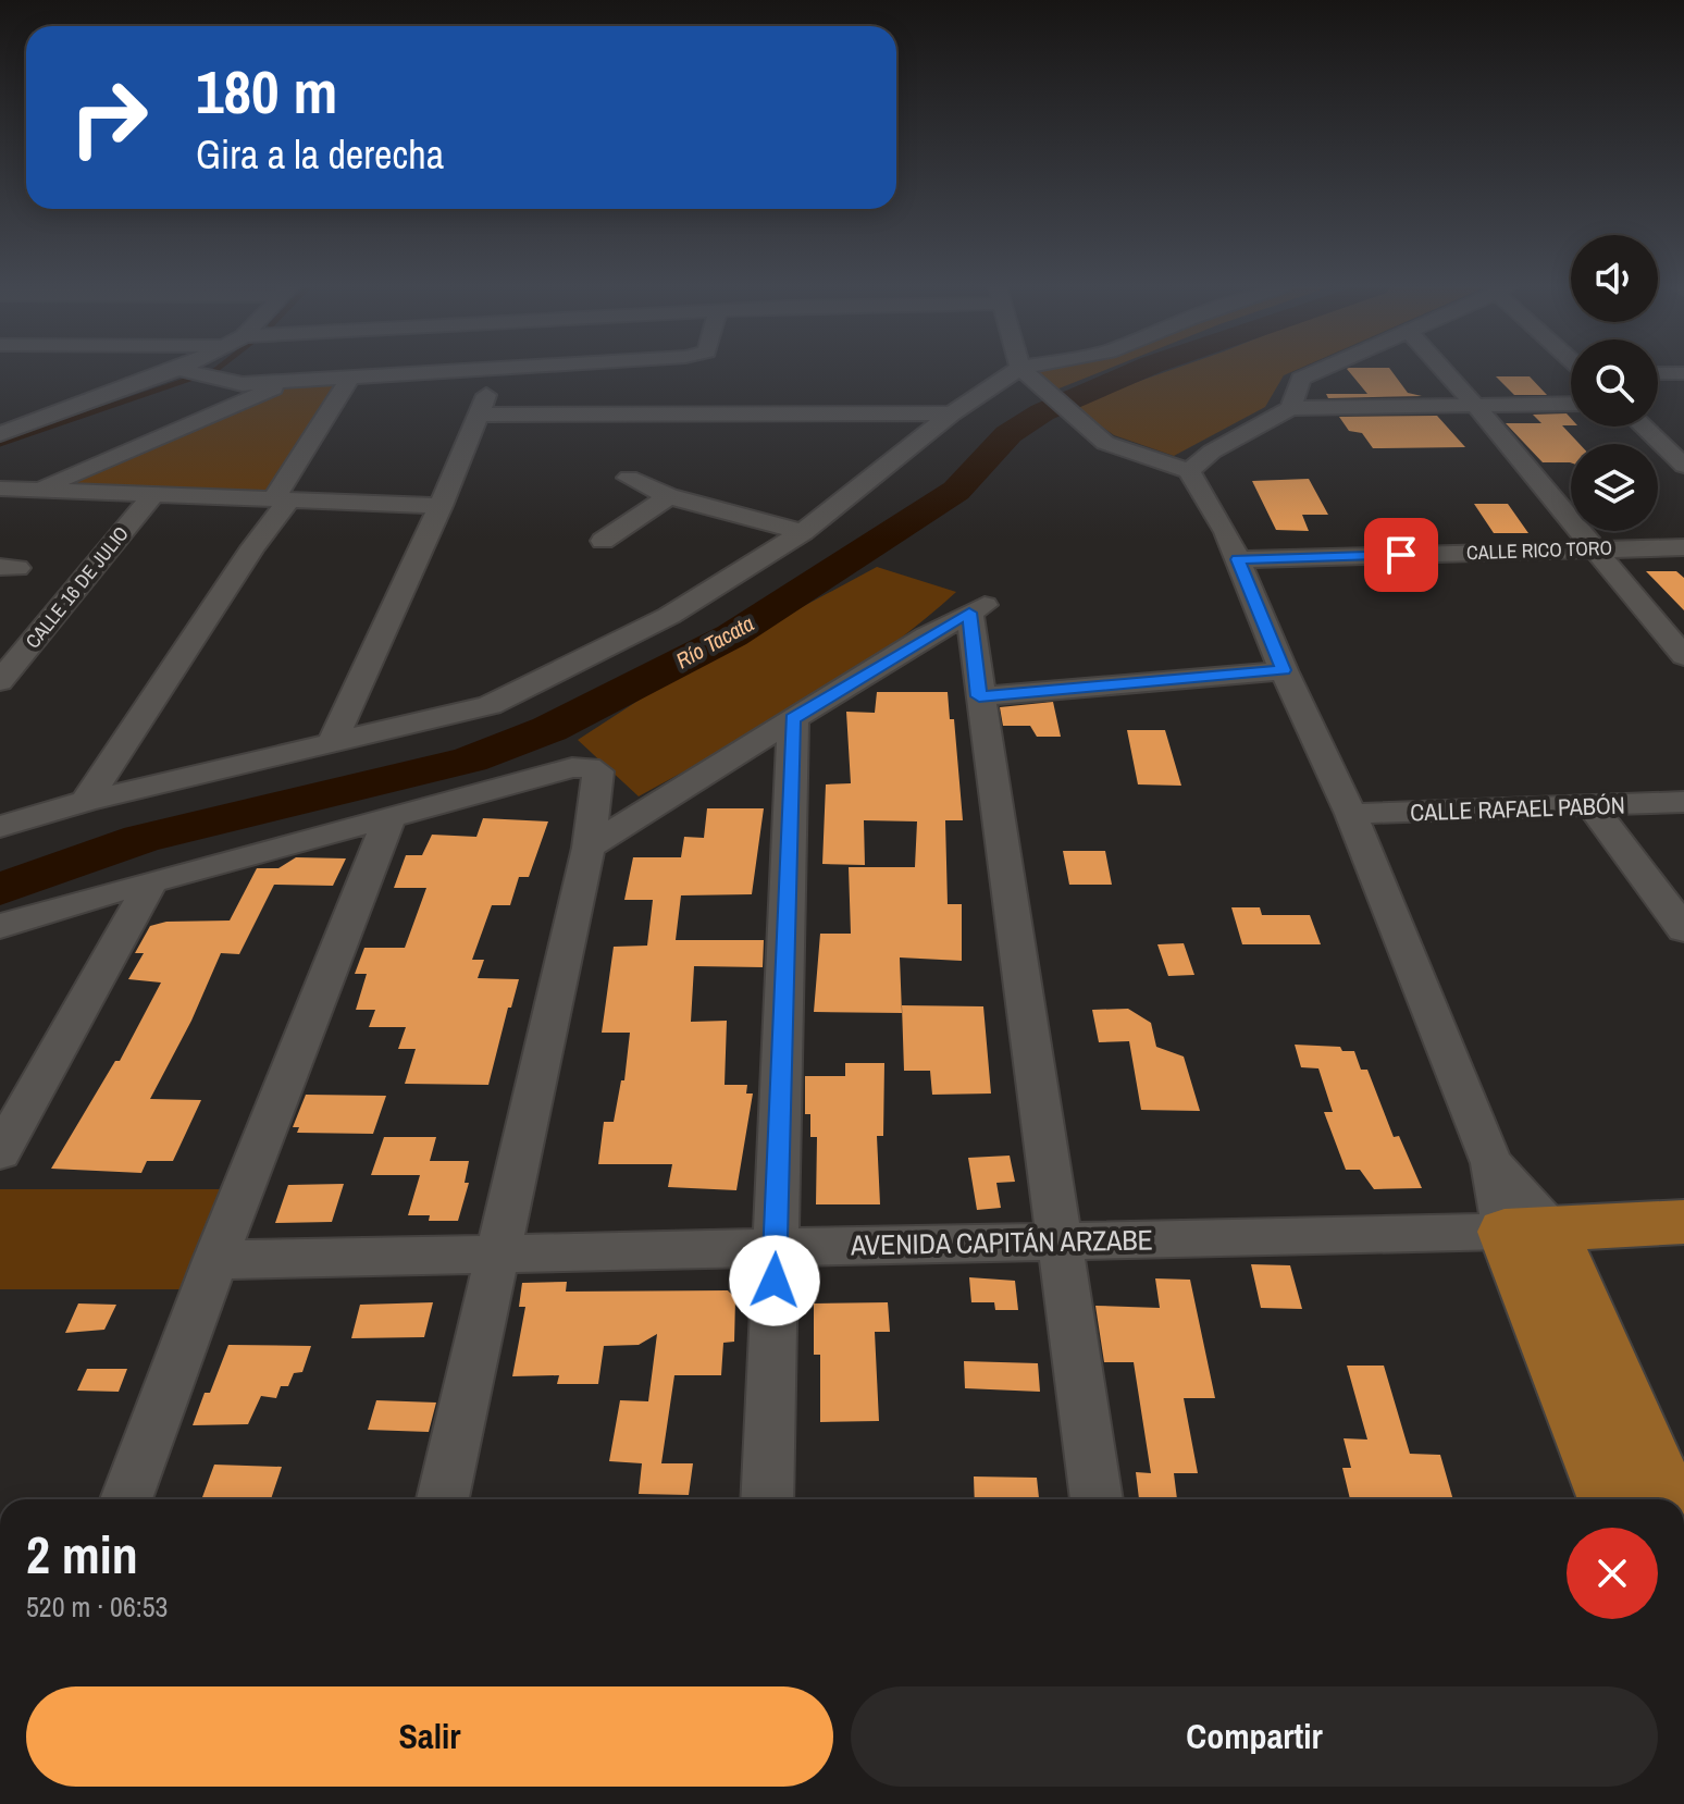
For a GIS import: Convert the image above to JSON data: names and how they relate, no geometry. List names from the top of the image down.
{
  "streets": {
    "main road": ["AVENIDA CAPITÁN ARZABE"],
    "street": ["CALLE RICO TORO", "CALLE 16 DE JULIO", "CALLE RAFAEL PABÓN"]
  },
  "water": ["Río Tacata"],
  "page": {
    "turn": ["180 m", "Gira a la derecha"],
    "heading": ["2 min", "520 m · 06:53"],
    "buttons": ["Salir", "Compartir"]
  }
}
